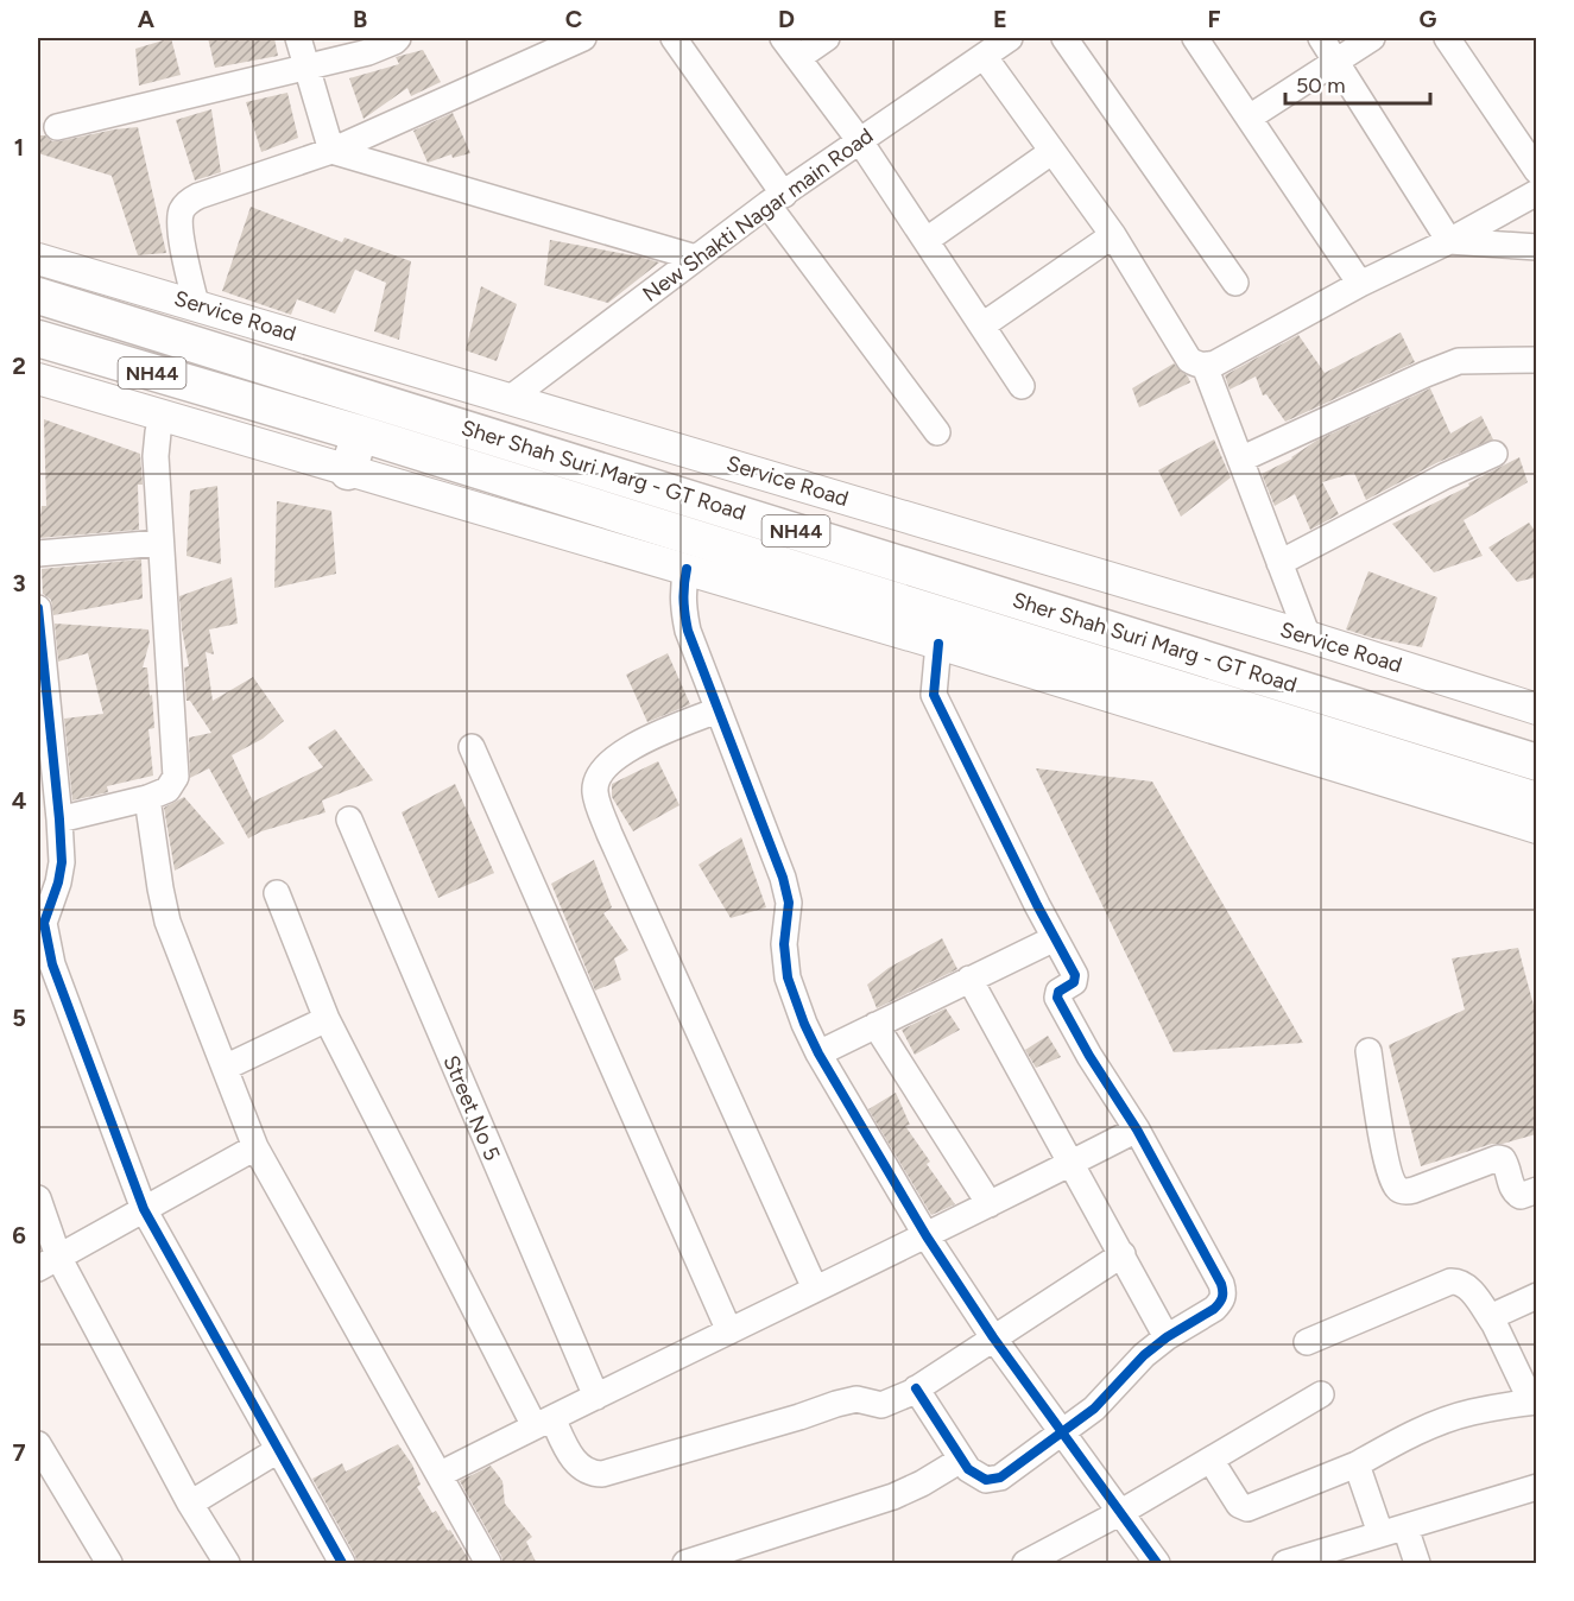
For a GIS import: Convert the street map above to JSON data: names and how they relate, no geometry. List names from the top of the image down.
{
  "streets": {
    "highway": ["NH44", "Sher Shah Suri Marg - GT Road"],
    "main road": ["Service Road"],
    "street": ["New Shakti Nagar main Road", "Street No 5"]
  },
  "crossings": [
    ["New Shakti Nagar main Road", "Service Road"],
    ["NH44", "Sher Shah Suri Marg - GT Road"]
  ],
  "scale_bar": "50 m",
  "grid": {
    "columns": [
      "A",
      "B",
      "C",
      "D",
      "E",
      "F",
      "G"
    ],
    "rows": [
      "1",
      "2",
      "3",
      "4",
      "5",
      "6",
      "7"
    ]
  }
}
